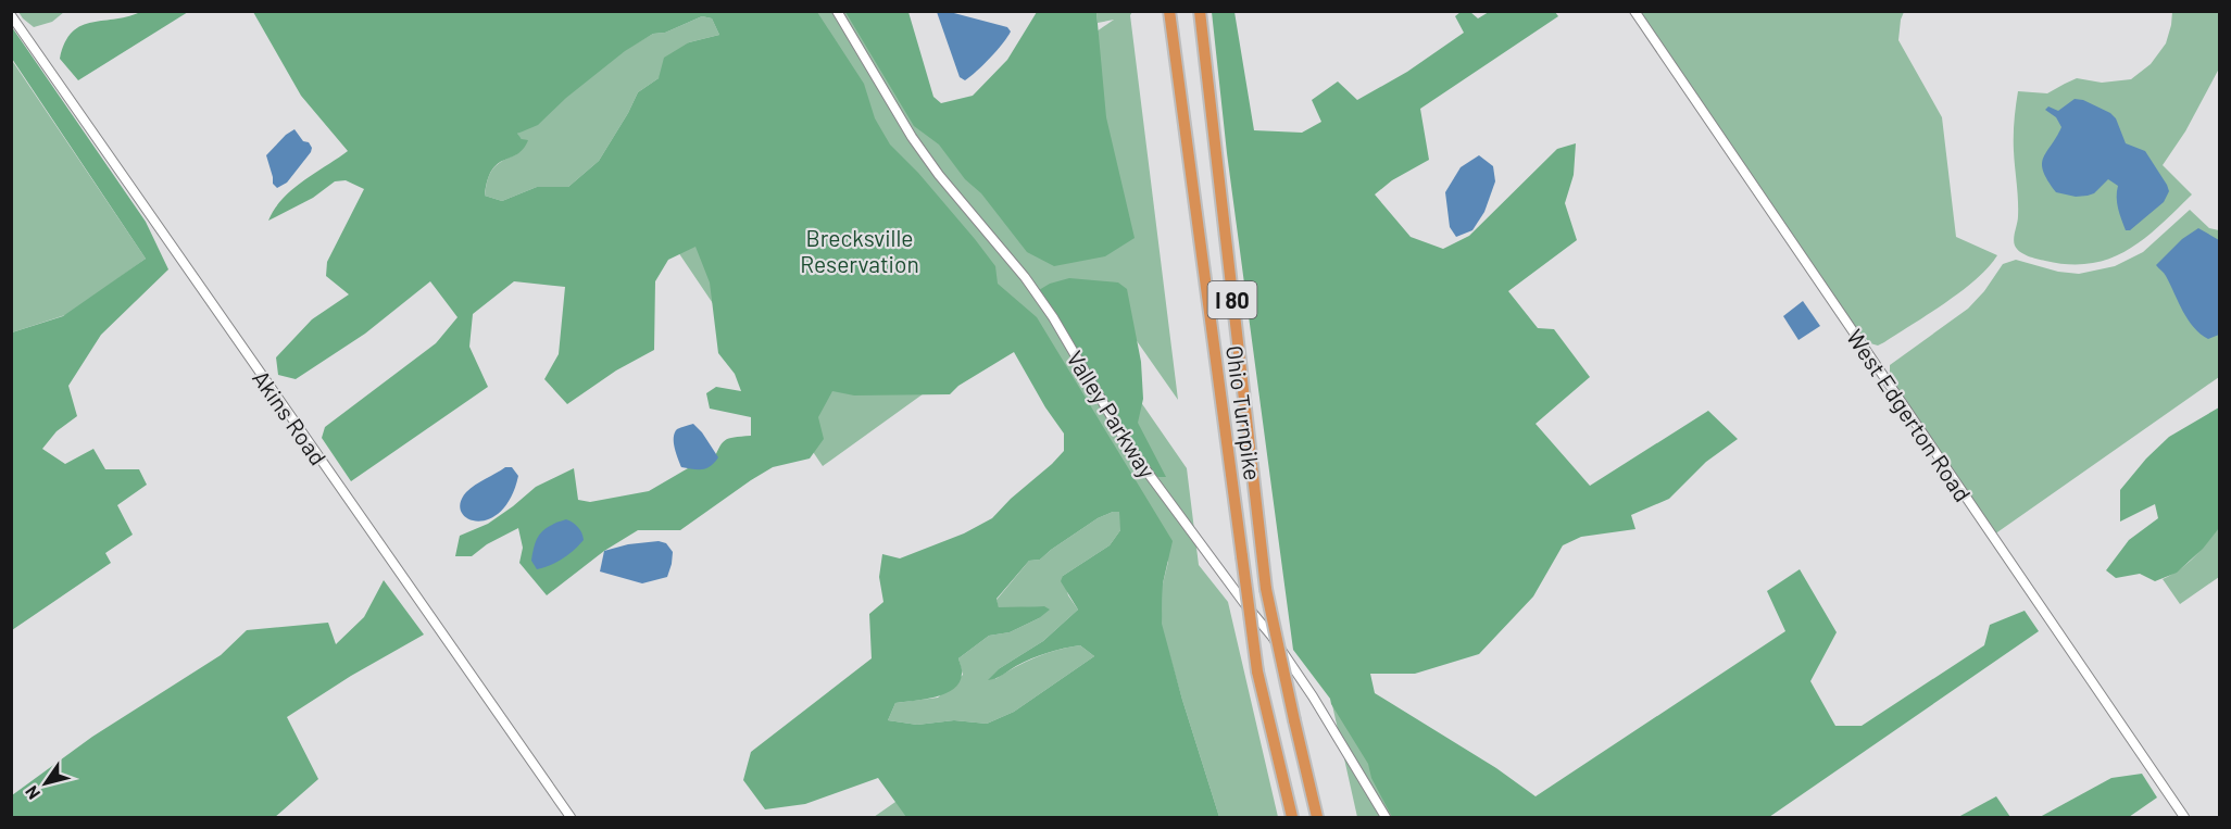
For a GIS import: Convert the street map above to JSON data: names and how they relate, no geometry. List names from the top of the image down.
{
  "streets": {
    "highway": ["I 80", "Ohio Turnpike"],
    "street": ["Valley Parkway", "West Edgerton Road", "Akins Road"]
  },
  "parks": ["Brecksville Reservation"],
  "north": "bottom left"
}
